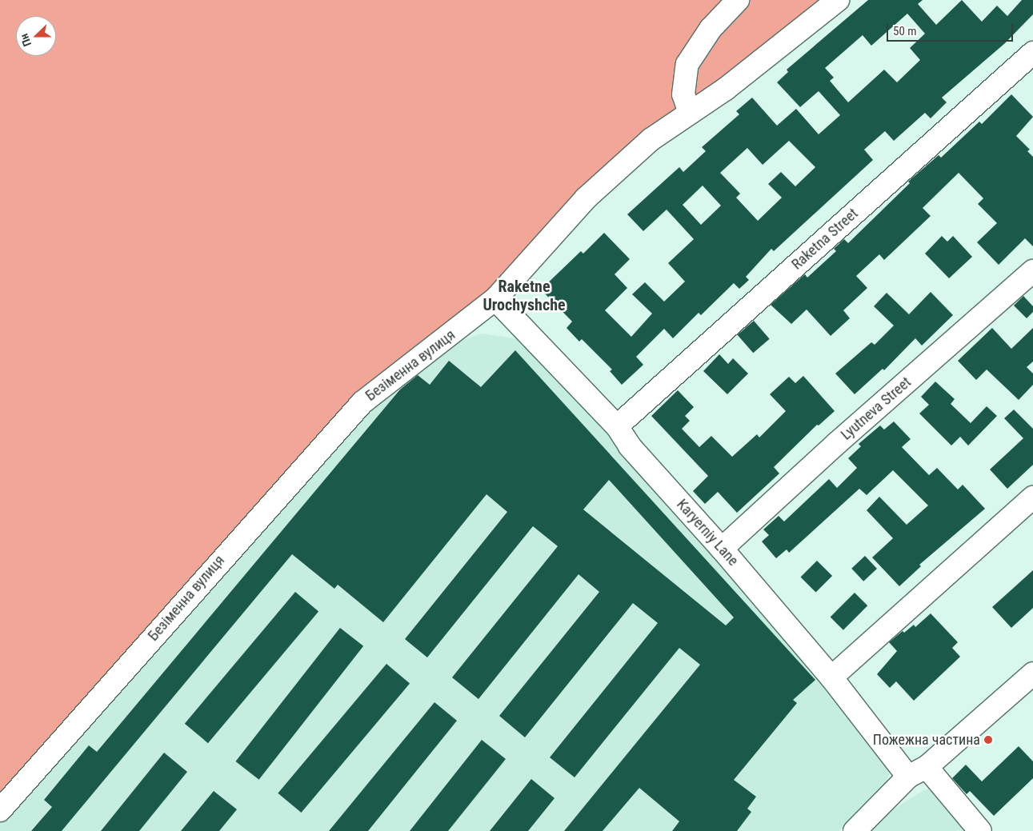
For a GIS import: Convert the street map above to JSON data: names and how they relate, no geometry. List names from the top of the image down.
{
  "streets": {
    "street": [
      "Raketna Street",
      "Безіменна вулиця",
      "Lyutneva Street",
      "Karyerniy Lane"
    ]
  },
  "crossings": [
    ["Raketna Street", "Karyerniy Lane"],
    ["Безіменна вулиця", "Karyerniy Lane"],
    ["Lyutneva Street", "Karyerniy Lane"]
  ],
  "districts": ["Raketne Urochyshche"],
  "places": ["Пожежна частина"],
  "scale_bar": "50 m",
  "north": "left"
}
